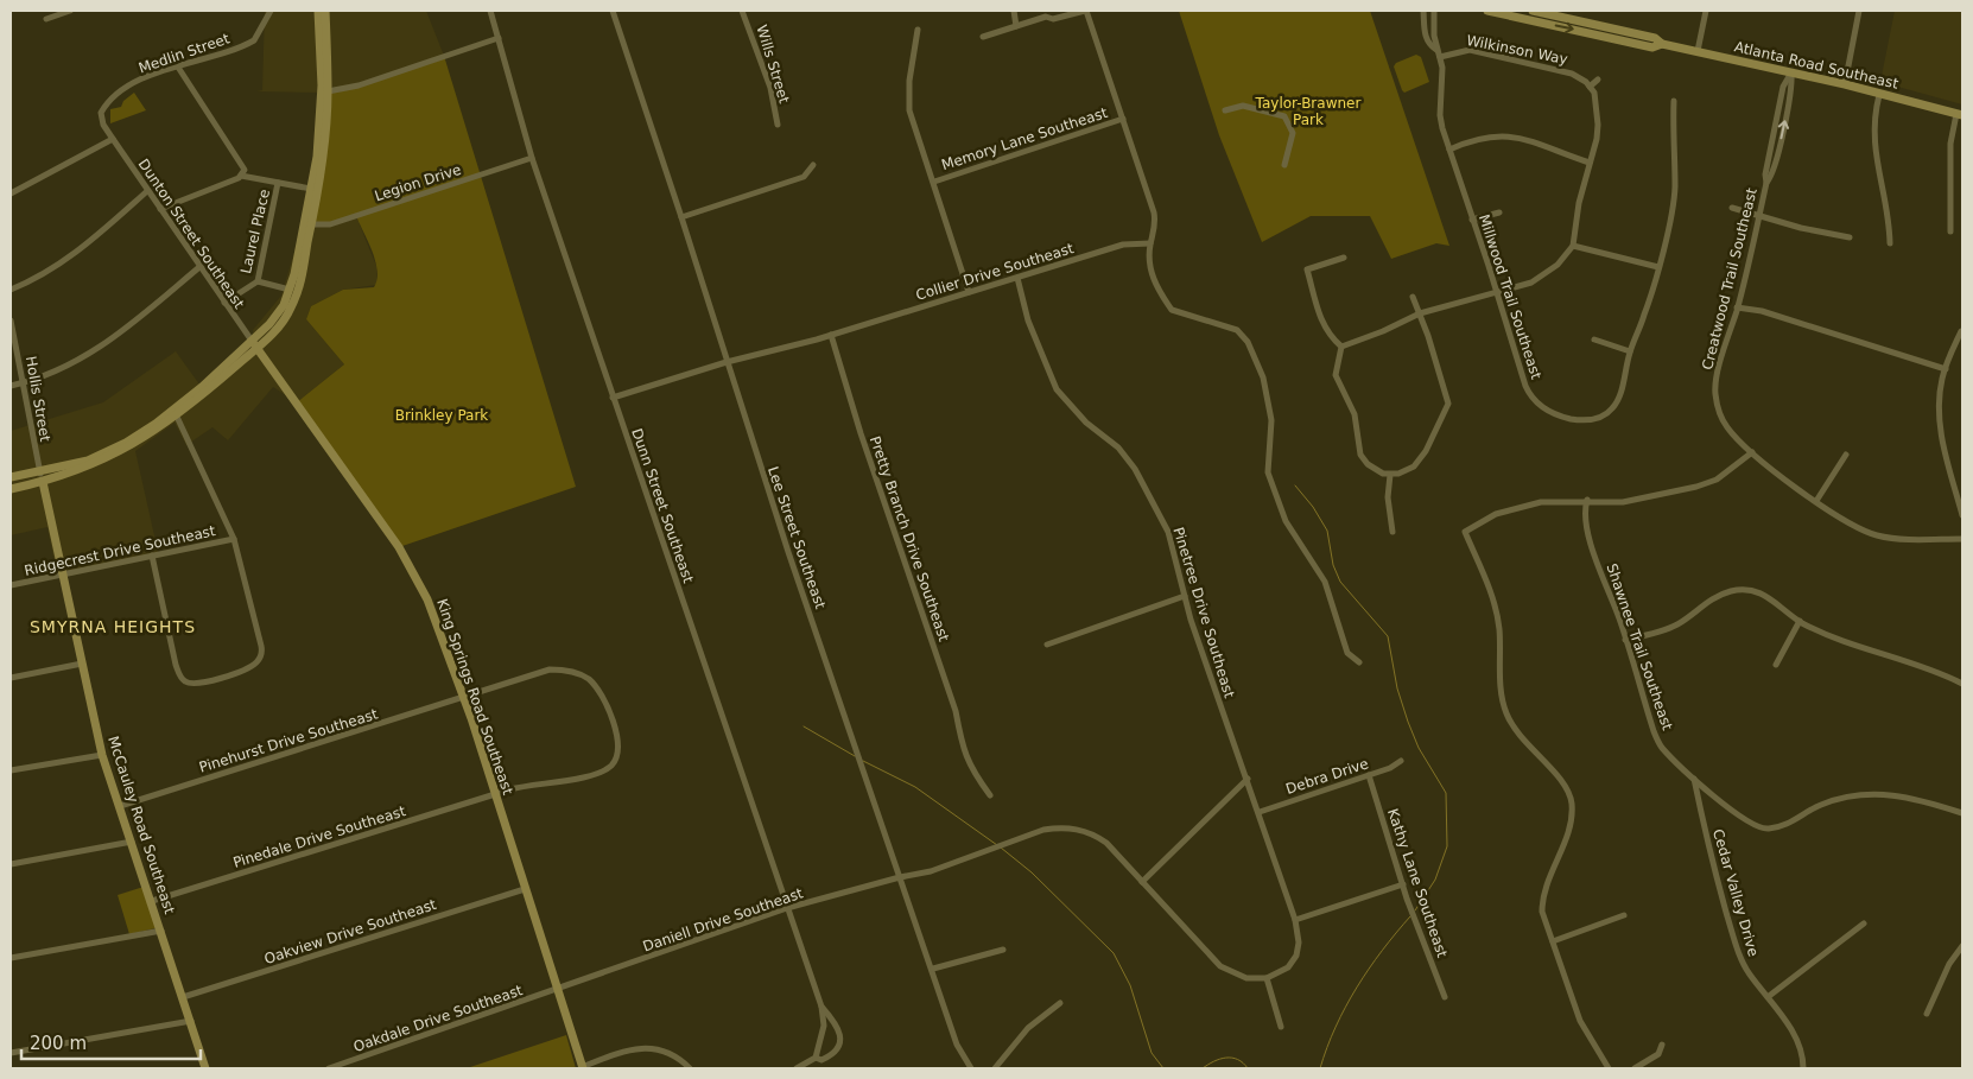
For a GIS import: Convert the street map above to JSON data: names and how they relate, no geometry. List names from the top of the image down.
{
  "streets": {
    "main road": ["Atlanta Road Southeast", "King Springs Road Southeast", "McCauley Road Southeast"],
    "street": [
      "Wilkinson Way",
      "Medlin Street",
      "Wills Street",
      "Memory Lane Southeast",
      "Legion Drive",
      "Laurel Place",
      "Dunton Street Southeast",
      "Collier Drive Southeast",
      "Creatwood Trail Southeast",
      "Millwood Trail Southeast",
      "Hollis Street",
      "Dunn Street Southeast",
      "Lee Street Southeast",
      "Pretty Branch Drive Southeast",
      "Ridgecrest Drive Southeast",
      "Pinetree Drive Southeast",
      "Shawnee Trail Southeast",
      "Pinehurst Drive Southeast",
      "Debra Drive",
      "Pinedale Drive Southeast",
      "Kathy Lane Southeast",
      "Cedar Valley Drive",
      "Daniell Drive Southeast",
      "Oakview Drive Southeast",
      "Oakdale Drive Southeast"
    ]
  },
  "crossings": [
    ["Wilkinson Way", "Millwood Trail Southeast"],
    ["Medlin Street", "Dunton Street Southeast"],
    ["Atlanta Road Southeast", "Creatwood Trail Southeast"],
    ["Legion Drive", "Dunn Street Southeast"],
    ["Laurel Place", "Dunton Street Southeast"],
    ["Dunton Street Southeast", "King Springs Road Southeast"],
    ["Collier Drive Southeast", "Dunn Street Southeast"],
    ["Collier Drive Southeast", "Lee Street Southeast"],
    ["Collier Drive Southeast", "Pretty Branch Drive Southeast"],
    ["Collier Drive Southeast", "Pinetree Drive Southeast"],
    ["Hollis Street", "McCauley Road Southeast"],
    ["Dunn Street Southeast", "Daniell Drive Southeast"],
    ["Lee Street Southeast", "Daniell Drive Southeast"],
    ["Ridgecrest Drive Southeast", "McCauley Road Southeast"],
    ["Pinetree Drive Southeast", "Debra Drive"],
    ["Pinetree Drive Southeast", "Daniell Drive Southeast"],
    ["Shawnee Trail Southeast", "Cedar Valley Drive"],
    ["King Springs Road Southeast", "Pinehurst Drive Southeast"],
    ["King Springs Road Southeast", "Pinedale Drive Southeast"],
    ["King Springs Road Southeast", "Daniell Drive Southeast"],
    ["King Springs Road Southeast", "Oakview Drive Southeast"],
    ["King Springs Road Southeast", "Oakdale Drive Southeast"],
    ["Pinehurst Drive Southeast", "McCauley Road Southeast"],
    ["Pinehurst Drive Southeast", "Pinedale Drive Southeast"],
    ["Debra Drive", "Kathy Lane Southeast"],
    ["McCauley Road Southeast", "Pinedale Drive Southeast"],
    ["McCauley Road Southeast", "Oakview Drive Southeast"],
    ["Daniell Drive Southeast", "Oakdale Drive Southeast"]
  ],
  "districts": ["SMYRNA HEIGHTS"],
  "parks": ["Taylor-Brawner Park", "Brinkley Park"],
  "scale_bar": "200 m"
}
